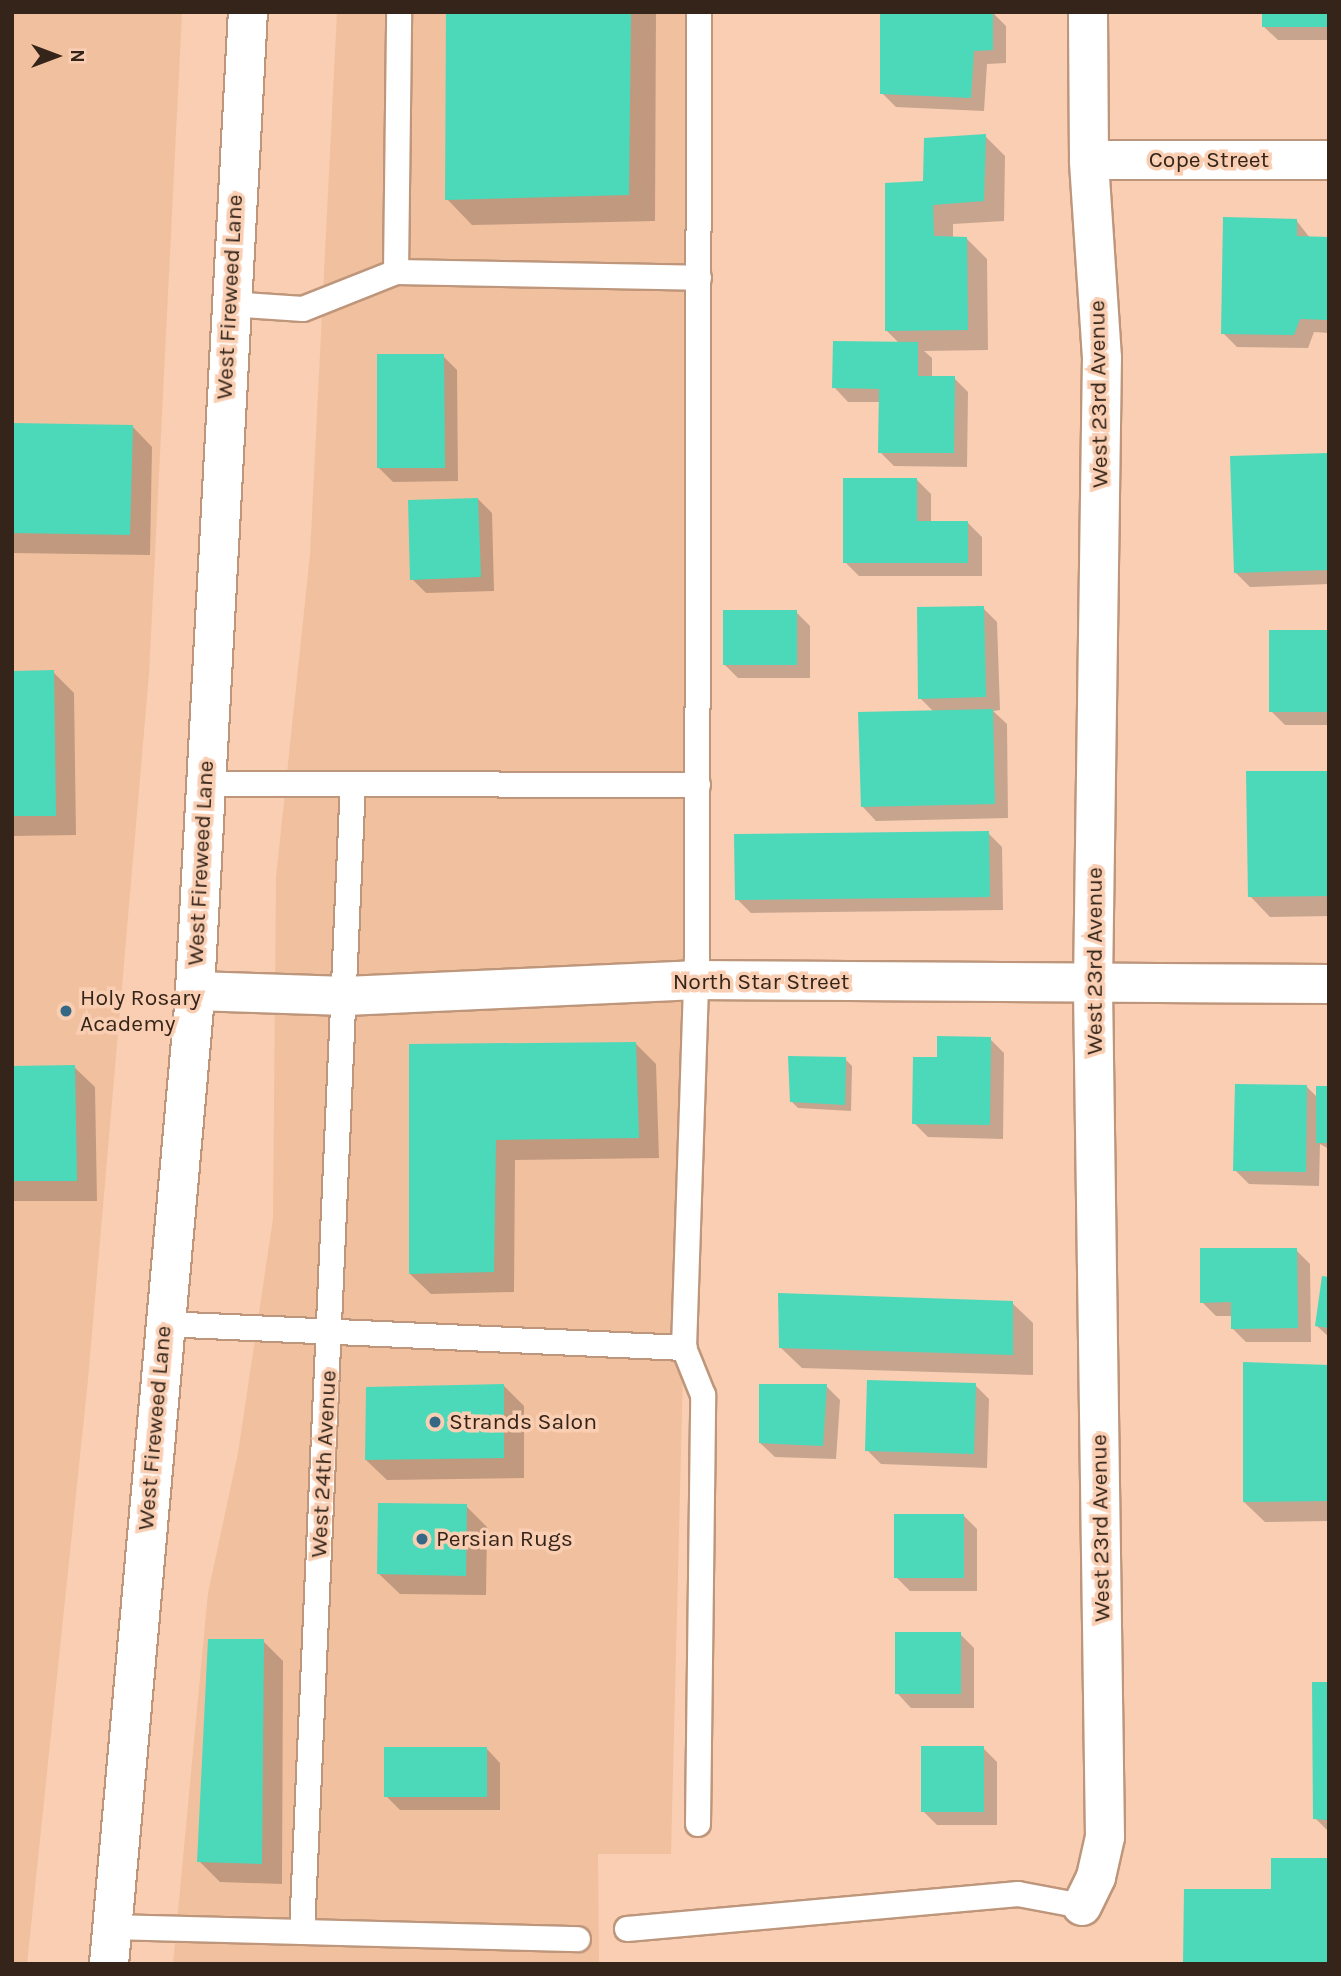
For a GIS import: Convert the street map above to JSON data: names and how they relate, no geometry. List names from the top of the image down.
{
  "streets": {
    "street": [
      "Cope Street",
      "West Fireweed Lane",
      "West 23rd Avenue",
      "North Star Street"
    ],
    "lane": ["West 24th Avenue"]
  },
  "crossings": [
    ["Cope Street", "West 23rd Avenue"],
    ["West Fireweed Lane", "North Star Street"],
    ["West 23rd Avenue", "North Star Street"],
    ["North Star Street", "West 24th Avenue"]
  ],
  "places": ["Holy Rosary Academy", "Strands Salon", "Persian Rugs"],
  "north": "right"
}
